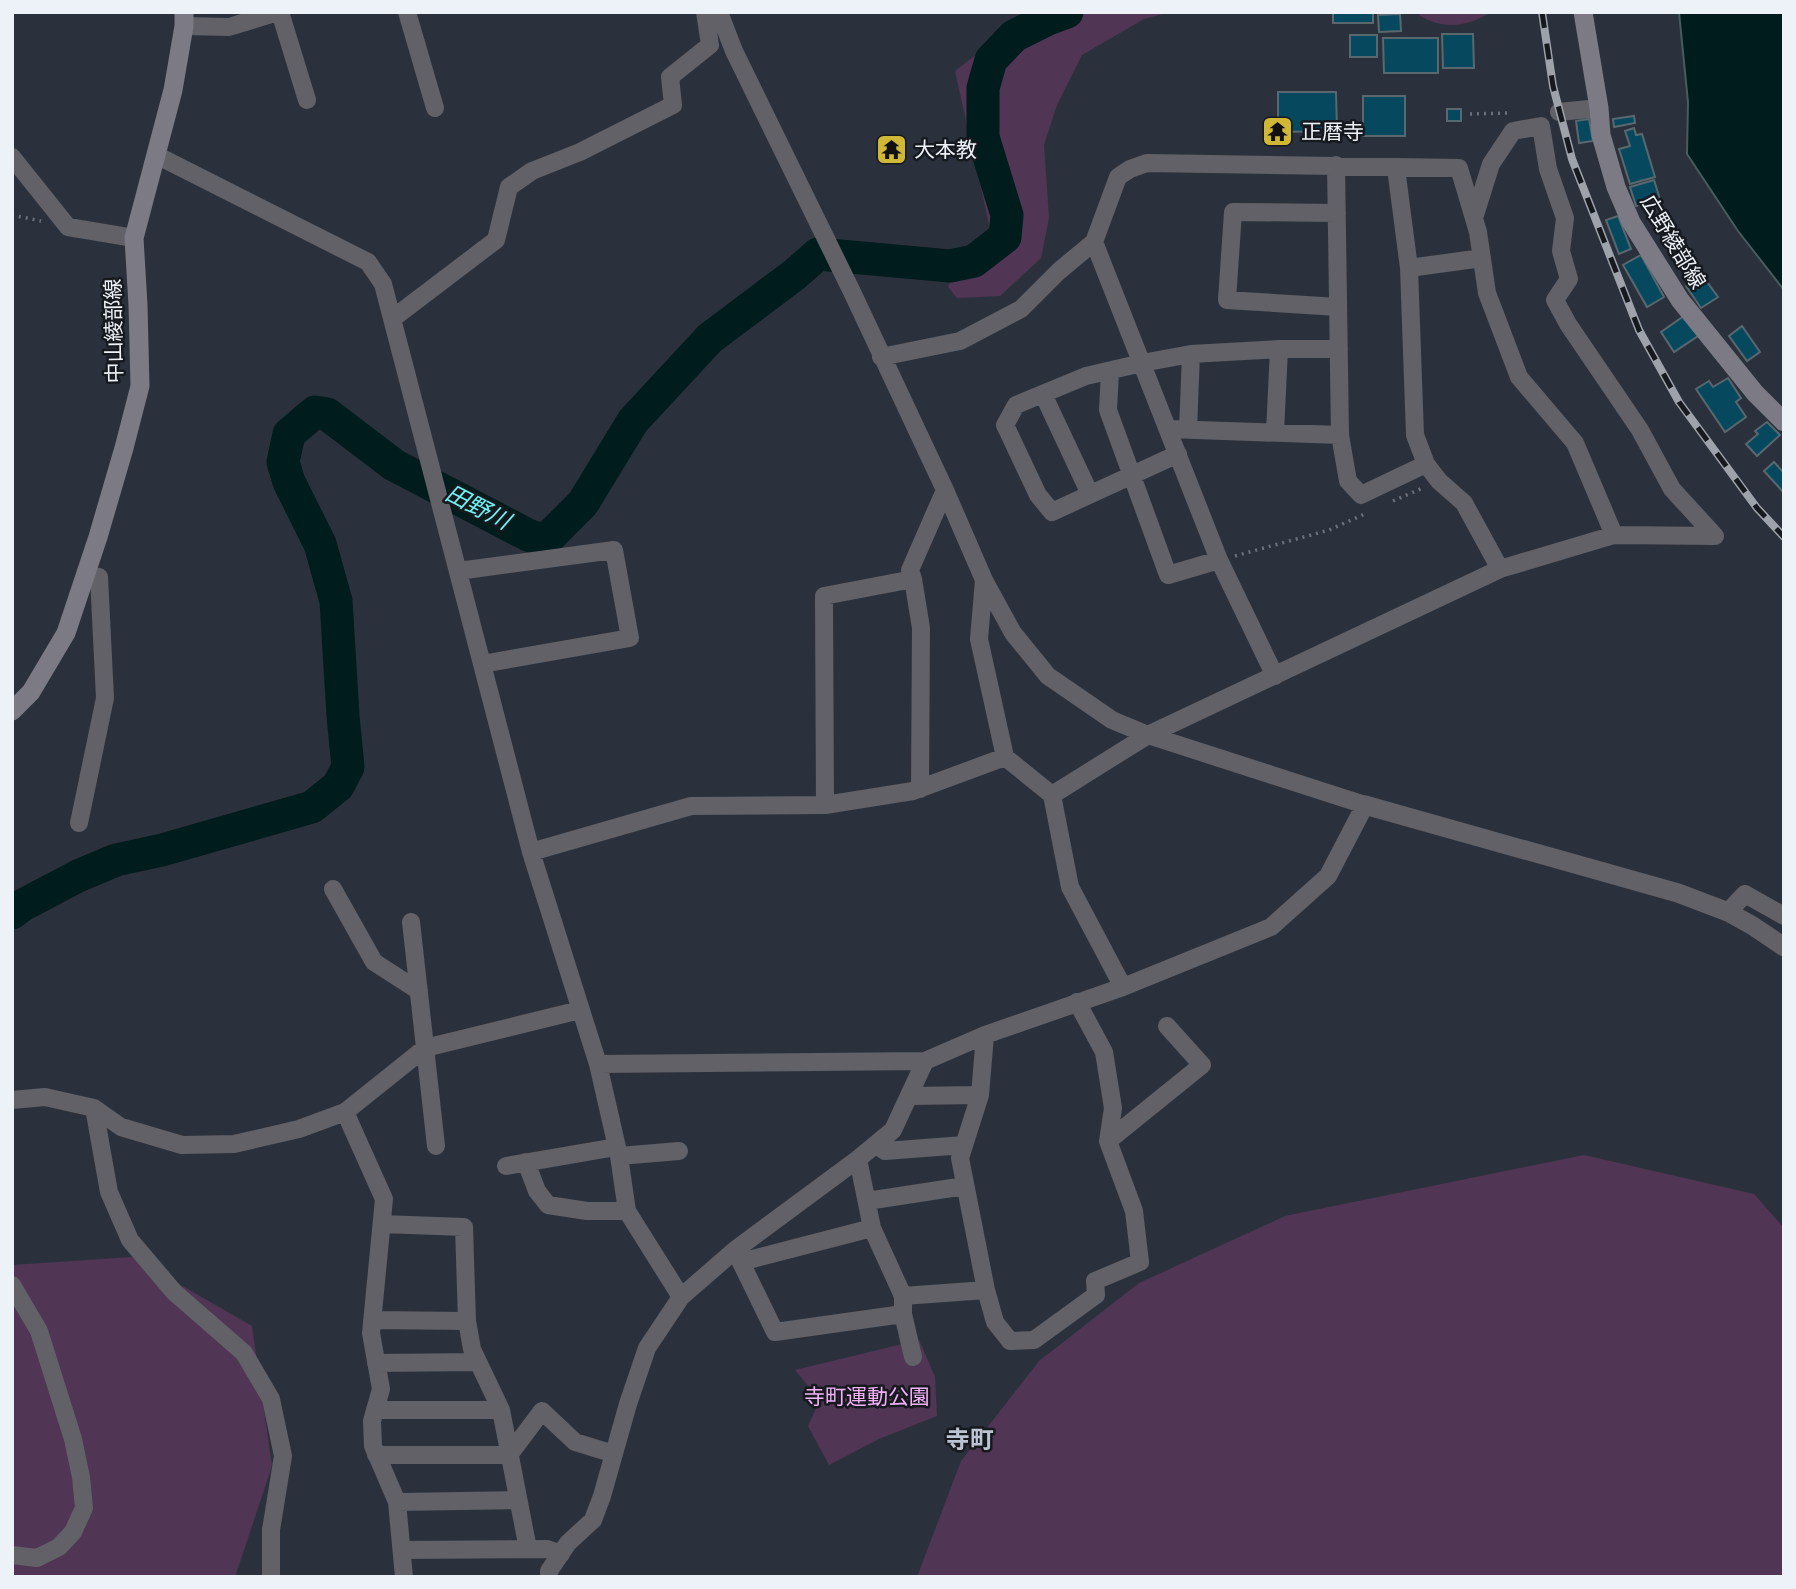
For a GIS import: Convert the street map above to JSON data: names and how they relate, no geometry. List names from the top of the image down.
{
  "streets": {
    "main road": ["広野綾部線", "中山綾部線"]
  },
  "districts": ["寺町"],
  "water": ["田野川"],
  "parks": ["寺町運動公園"],
  "places": {
    "temple": ["正暦寺", "大本教"]
  }
}
